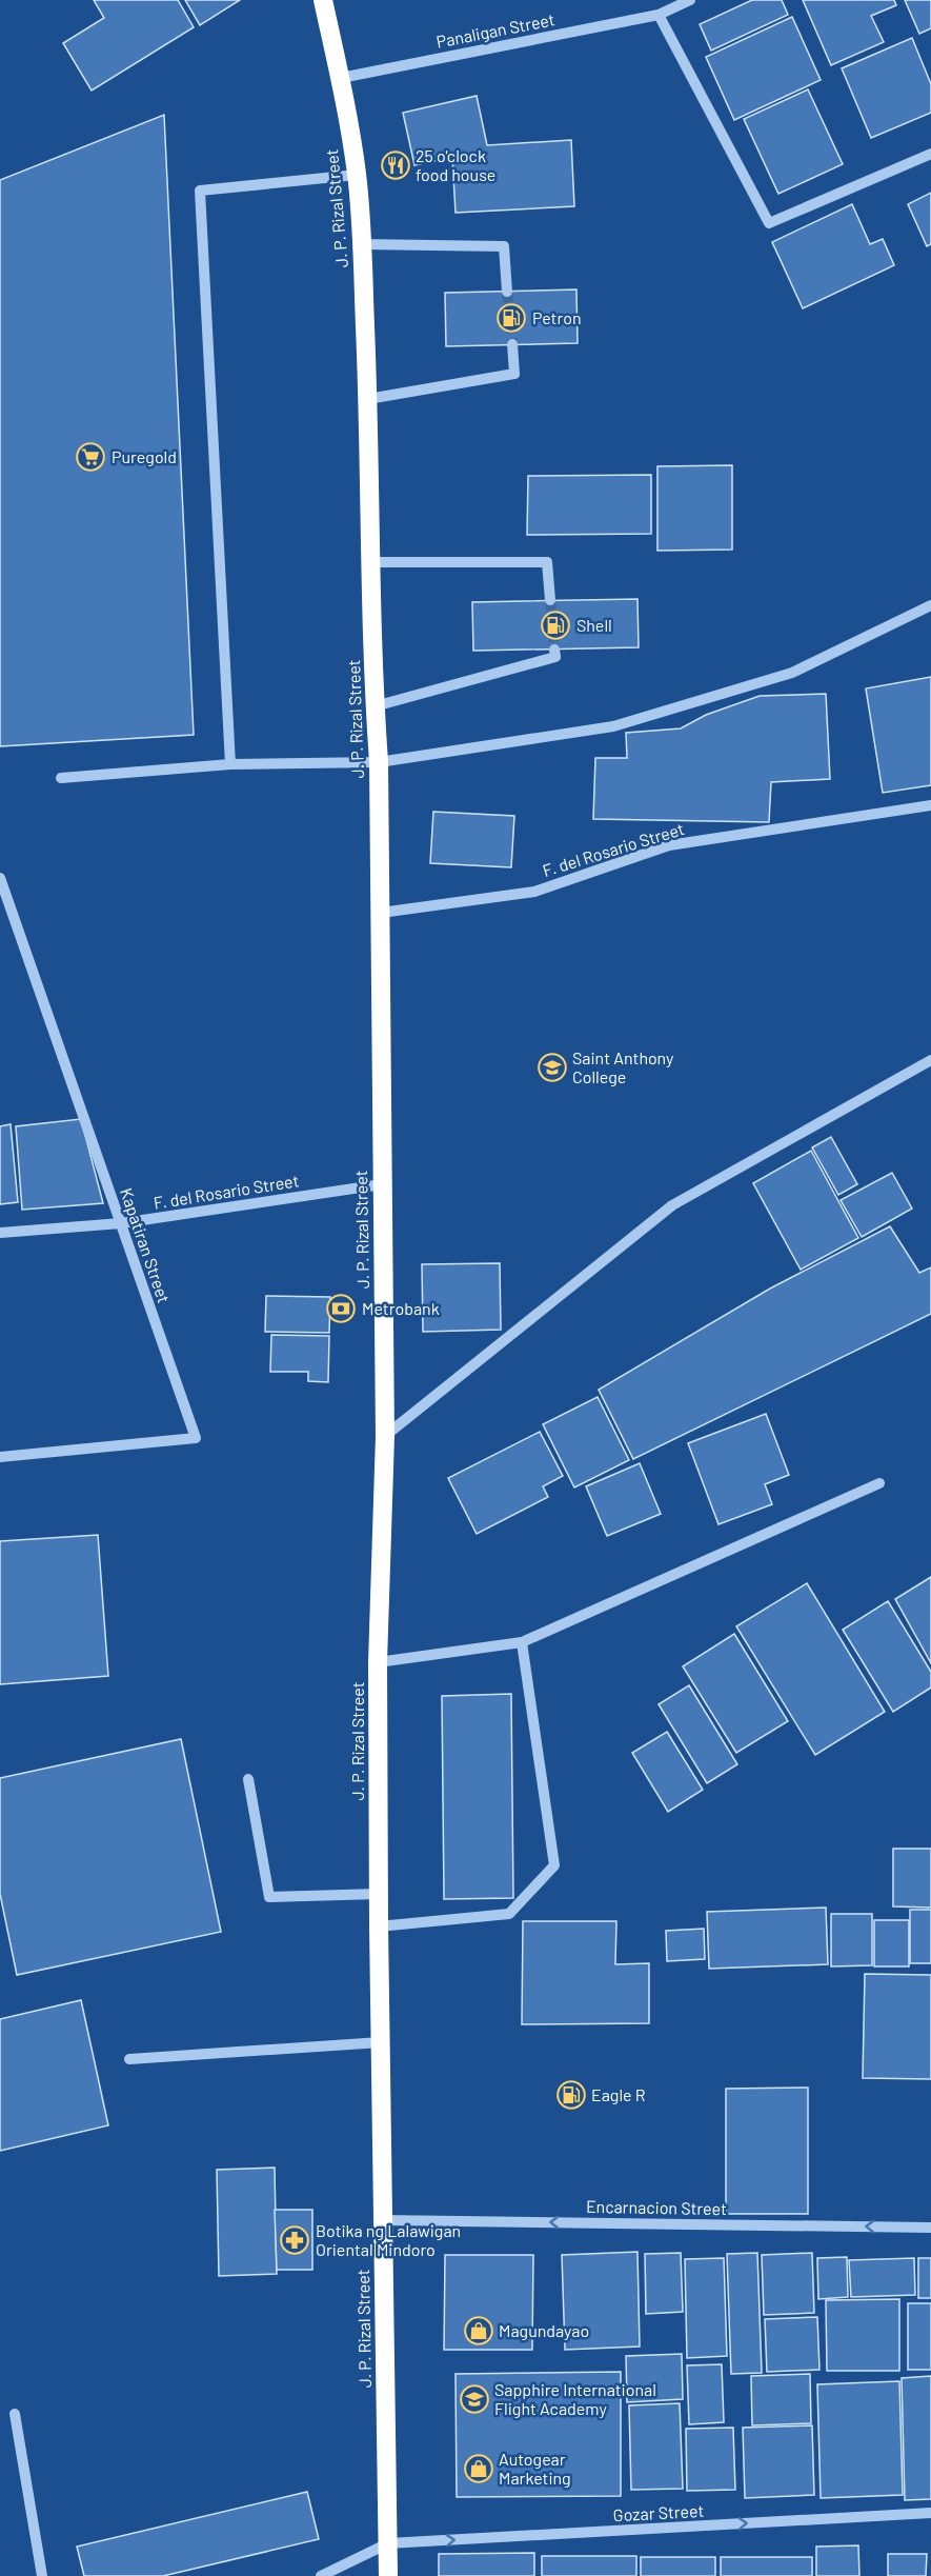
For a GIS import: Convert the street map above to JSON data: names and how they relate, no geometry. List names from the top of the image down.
{
  "streets": {
    "highway": ["J. P. Rizal Street"],
    "street": [
      "Panaligan Street",
      "F. del Rosario Street",
      "Kapatiran Street",
      "Encarnacion Street",
      "Gozar Street"
    ]
  },
  "crossings": [
    ["Panaligan Street", "J. P. Rizal Street"],
    ["J. P. Rizal Street", "F. del Rosario Street"],
    ["J. P. Rizal Street", "Encarnacion Street"],
    ["J. P. Rizal Street", "Gozar Street"],
    ["F. del Rosario Street", "Kapatiran Street"]
  ],
  "one_way": ["Encarnacion Street", "Gozar Street"],
  "places": {
    "restaurant": ["25 o'clock food house"],
    "fuel station": ["Petron", "Shell", "Eagle R"],
    "supermarket": ["Puregold"],
    "school or university": ["Saint Anthony College", "Sapphire International Flight Academy"],
    "bank": ["Metrobank"],
    "pharmacy": ["Botika ng Lalawigan Oriental Mindoro"],
    "shop": ["Magundayao", "Autogear Marketing"]
  }
}
